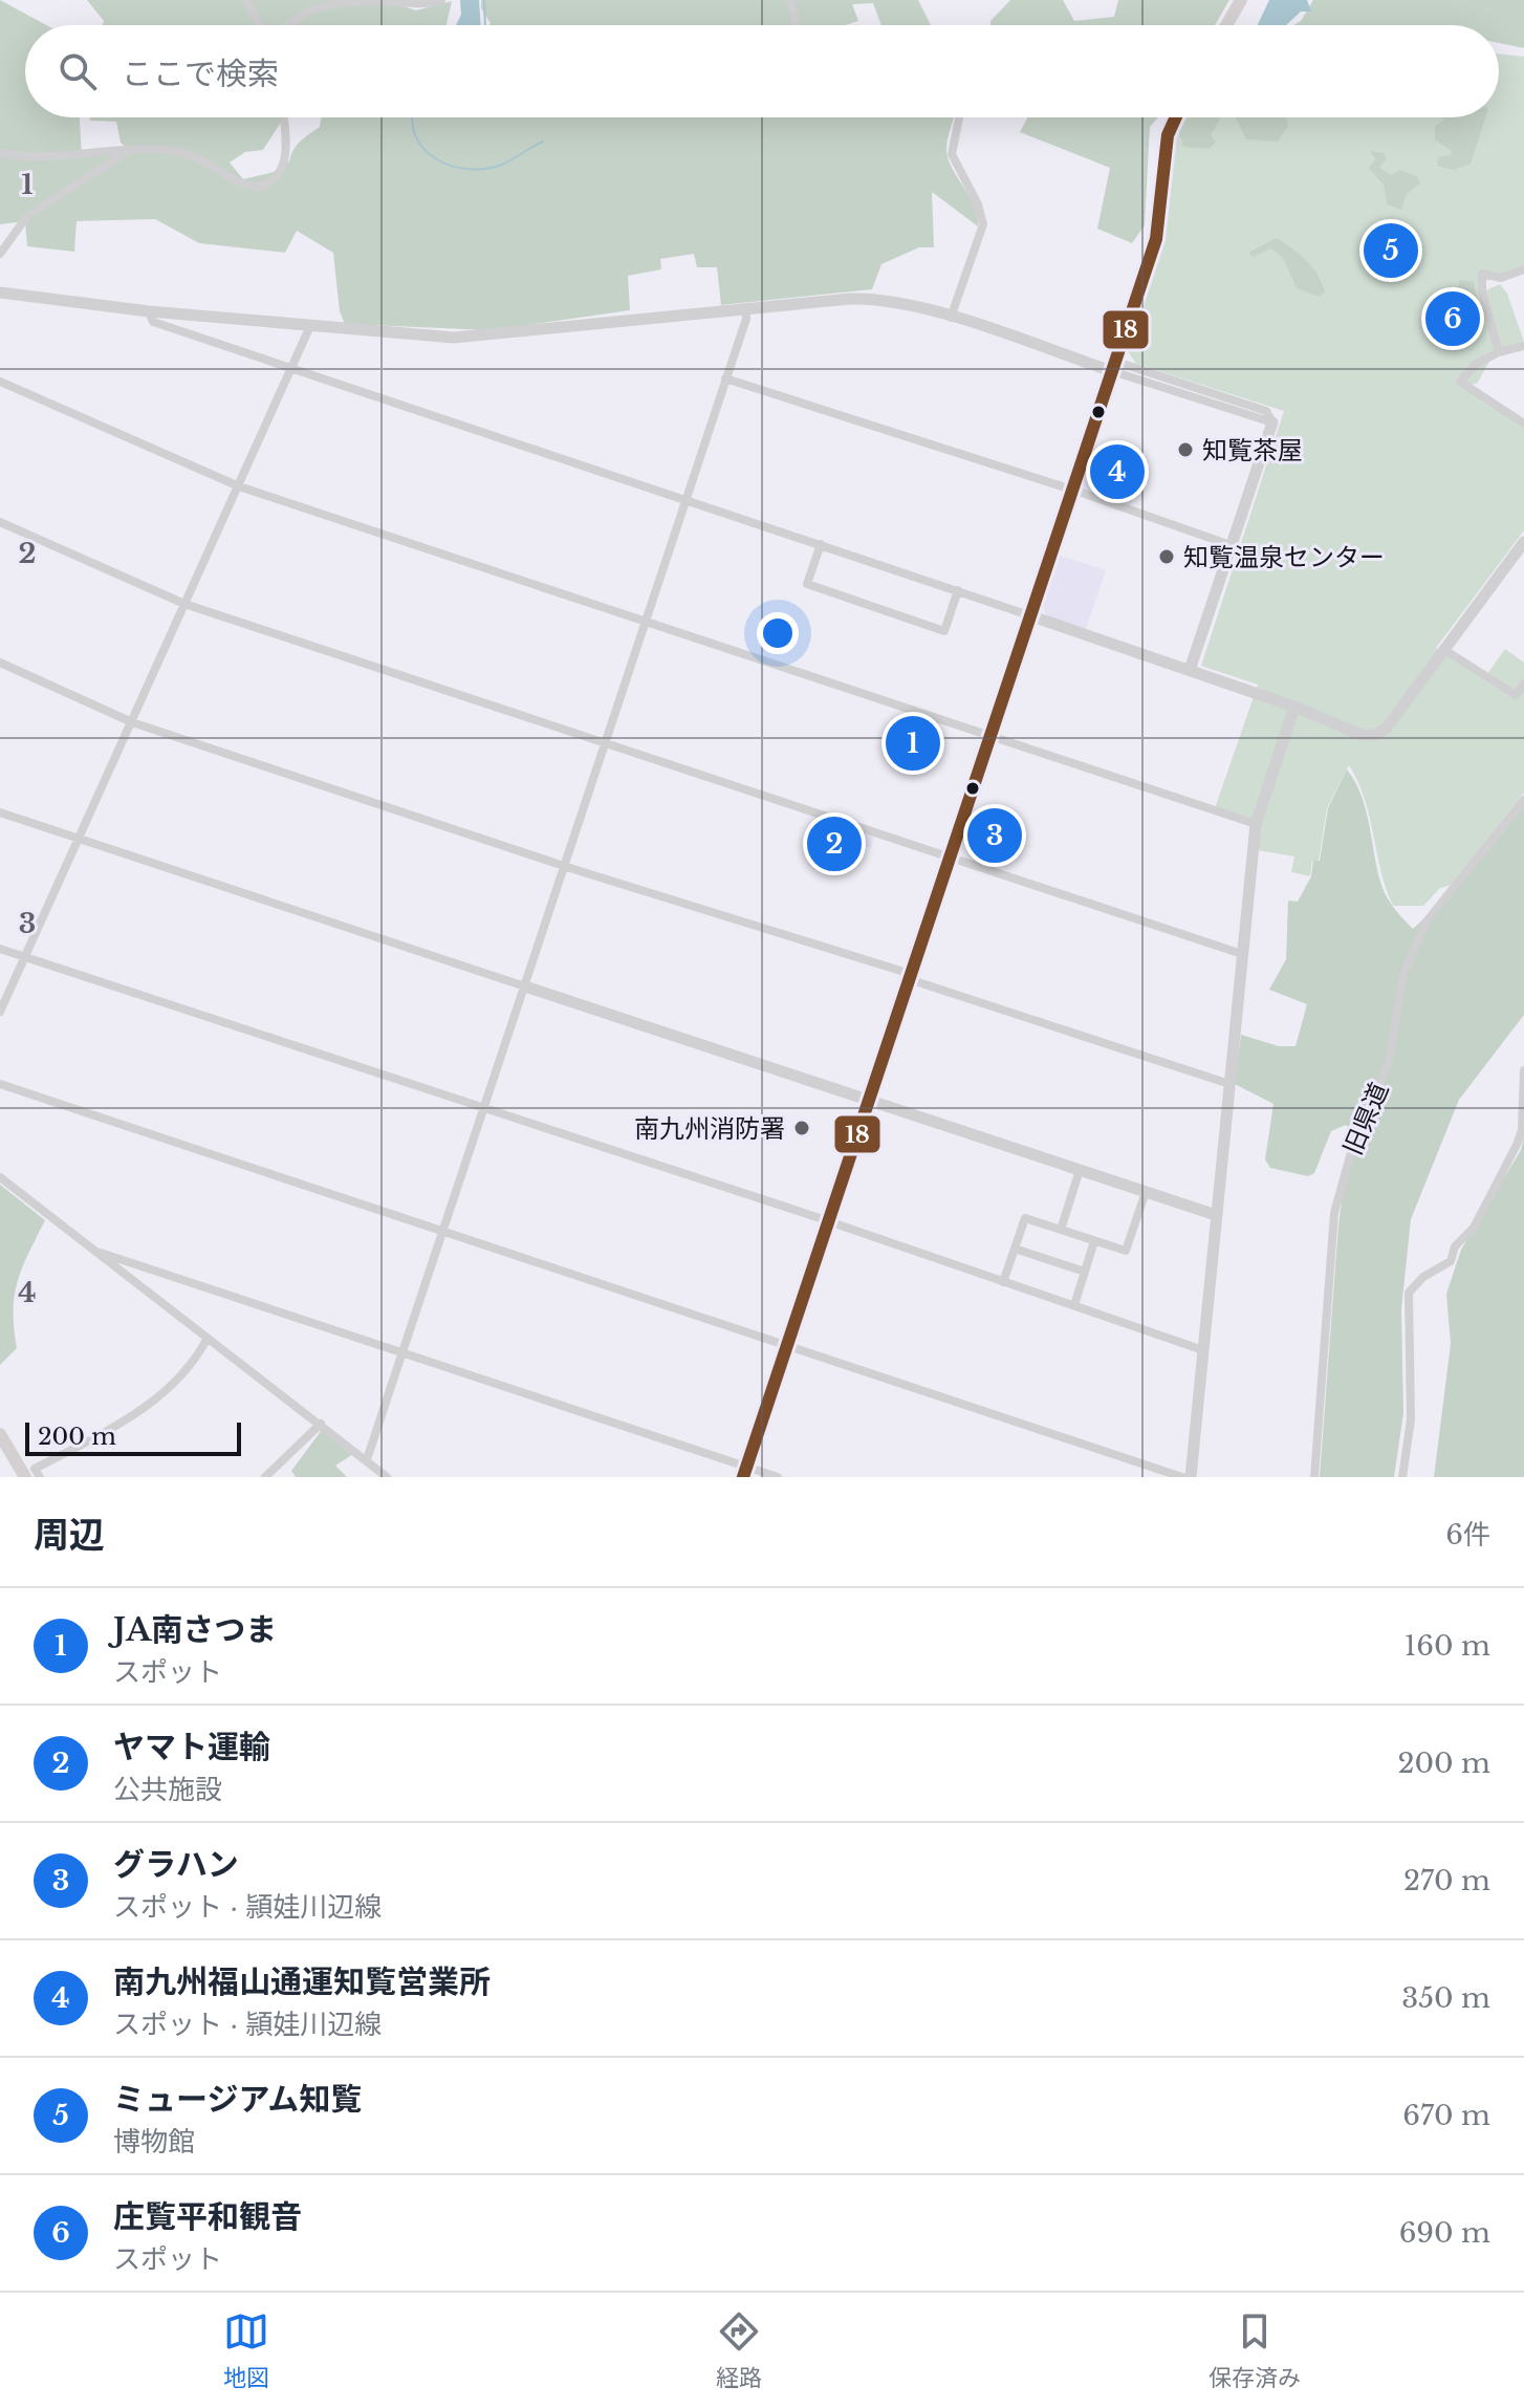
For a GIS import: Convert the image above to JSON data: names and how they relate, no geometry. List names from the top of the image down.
{
  "streets": {
    "street": ["旧県道"]
  },
  "places": ["知覧茶屋", "知覧温泉センター", "南九州消防署"],
  "lines": ["transit line 18"],
  "scale_bar": "200 m",
  "page": {
    "search": "ここで検索",
    "pins": [
      "5",
      "6",
      "4",
      "1",
      "3",
      "2"
    ],
    "scale": "200 m",
    "heading": ["周辺", "6件"],
    "list": [
      {
        "mark": "1",
        "name": "JA南さつま",
        "note": "スポット",
        "value": "160 m"
      },
      {
        "mark": "2",
        "name": "ヤマト運輸",
        "note": "公共施設",
        "value": "200 m"
      },
      {
        "mark": "3",
        "name": "グラハン",
        "note": "スポット · 頴娃川辺線",
        "value": "270 m"
      },
      {
        "mark": "4",
        "name": "南九州福山通運知覧営業所",
        "note": "スポット · 頴娃川辺線",
        "value": "350 m"
      },
      {
        "mark": "5",
        "name": "ミュージアム知覧",
        "note": "博物館",
        "value": "670 m"
      },
      {
        "mark": "6",
        "name": "庄覧平和観音",
        "note": "スポット",
        "value": "690 m"
      }
    ],
    "nav": ["地図", "経路", "保存済み"]
  },
  "grid": {
    "rows": [
      "1",
      "2",
      "3",
      "4"
    ]
  }
}
